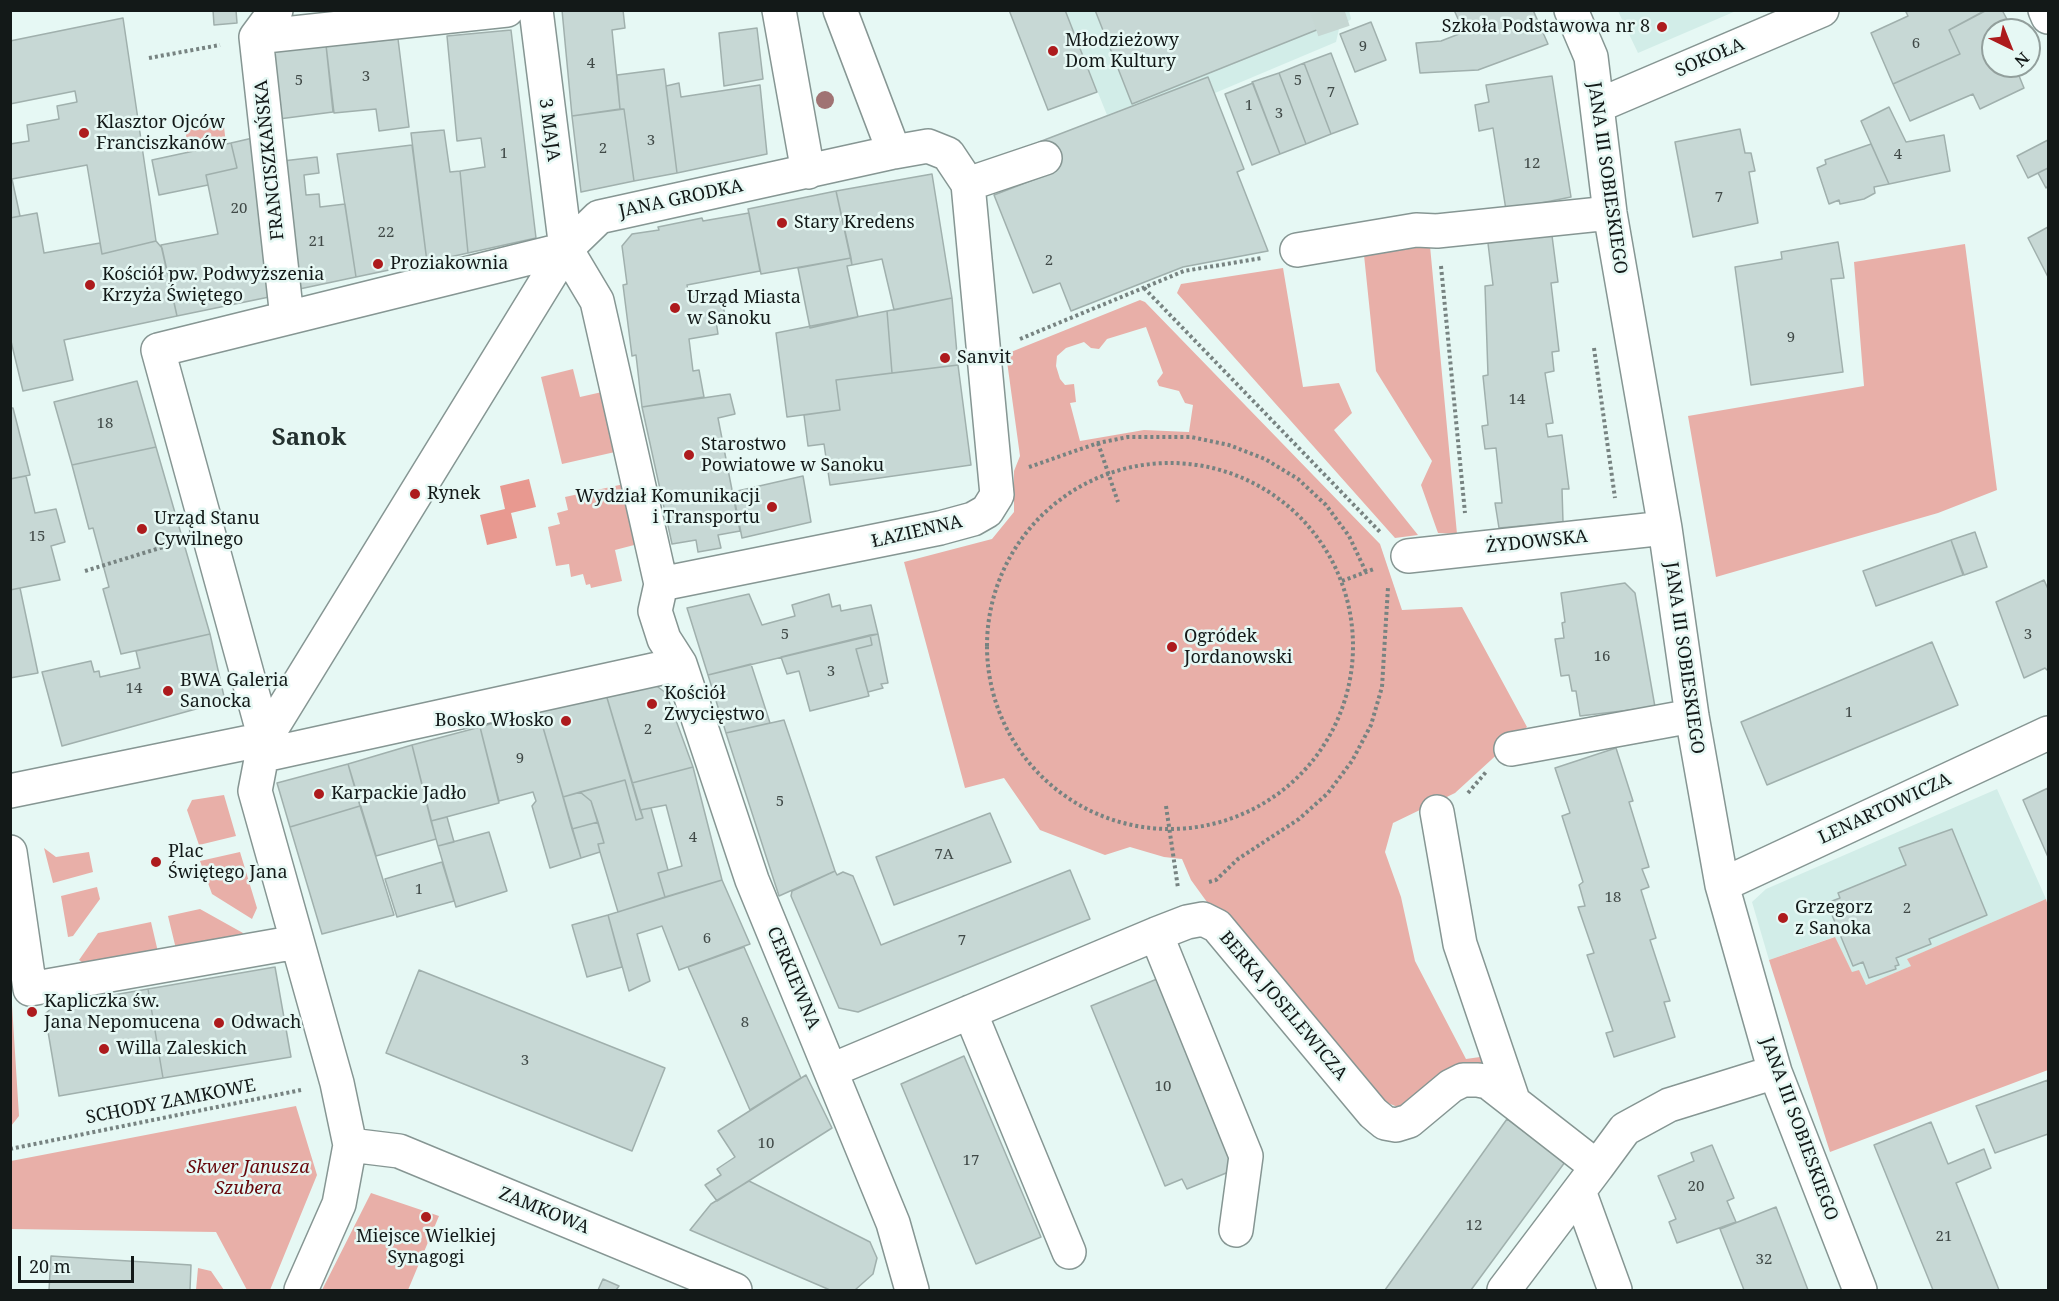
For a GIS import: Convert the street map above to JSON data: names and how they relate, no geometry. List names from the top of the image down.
{
  "streets": {
    "street": [
      "SOKOŁA",
      "3 MAJA",
      "FRANCISZKAŃSKA",
      "JANA III SOBIESKIEGO",
      "JANA GRODKA",
      "ŁAZIENNA",
      "ŻYDOWSKA",
      "LENARTOWICZA",
      "CERKIEWNA",
      "BERKA JOSELEWICZA",
      "ZAMKOWA"
    ],
    "path": ["SCHODY ZAMKOWE"]
  },
  "crossings": [
    ["SOKOŁA", "JANA III SOBIESKIEGO"],
    ["3 MAJA", "JANA GRODKA"],
    ["JANA III SOBIESKIEGO", "ŻYDOWSKA"],
    ["JANA III SOBIESKIEGO", "LENARTOWICZA"],
    ["JANA GRODKA", "ŁAZIENNA"],
    ["CERKIEWNA", "BERKA JOSELEWICZA"]
  ],
  "districts": ["Sanok"],
  "parks": ["Skwer Janusza Szubera"],
  "places": [
    "Szkoła Podstawowa nr 8",
    "Młodzieżowy Dom Kultury",
    "Klasztor Ojców Franciszkanów",
    "Stary Kredens",
    "Proziakownia",
    "Kościół pw. Podwyższenia Krzyża Świętego",
    "Urząd Miasta w Sanoku",
    "Sanvit",
    "Starostwo Powiatowe w Sanoku",
    "Rynek",
    "Wydział Komunikacji i Transportu",
    "Urząd Stanu Cywilnego",
    "Ogródek Jordanowski",
    "BWA Galeria Sanocka",
    "Kościół Zwycięstwo",
    "Bosko Włosko",
    "Karpackie Jadło",
    "Plac Świętego Jana",
    "Grzegorz z Sanoka",
    "Kapliczka św. Jana Nepomucena",
    "Odwach",
    "Willa Zaleskich",
    "Miejsce Wielkiej Synagogi"
  ],
  "house_numbers": [
    "6",
    "9",
    "4",
    "3",
    "5",
    "5",
    "7",
    "1",
    "3",
    "3",
    "2",
    "1",
    "4",
    "12",
    "7",
    "20",
    "22",
    "21",
    "2",
    "9",
    "14",
    "18",
    "15",
    "5",
    "3",
    "16",
    "3",
    "14",
    "1",
    "2",
    "9",
    "5",
    "4",
    "7A",
    "1",
    "18",
    "2",
    "6",
    "7",
    "8",
    "3",
    "10",
    "10",
    "17",
    "20",
    "12",
    "21",
    "32"
  ],
  "scale_bar": "20 m",
  "north": "bottom right"
}
